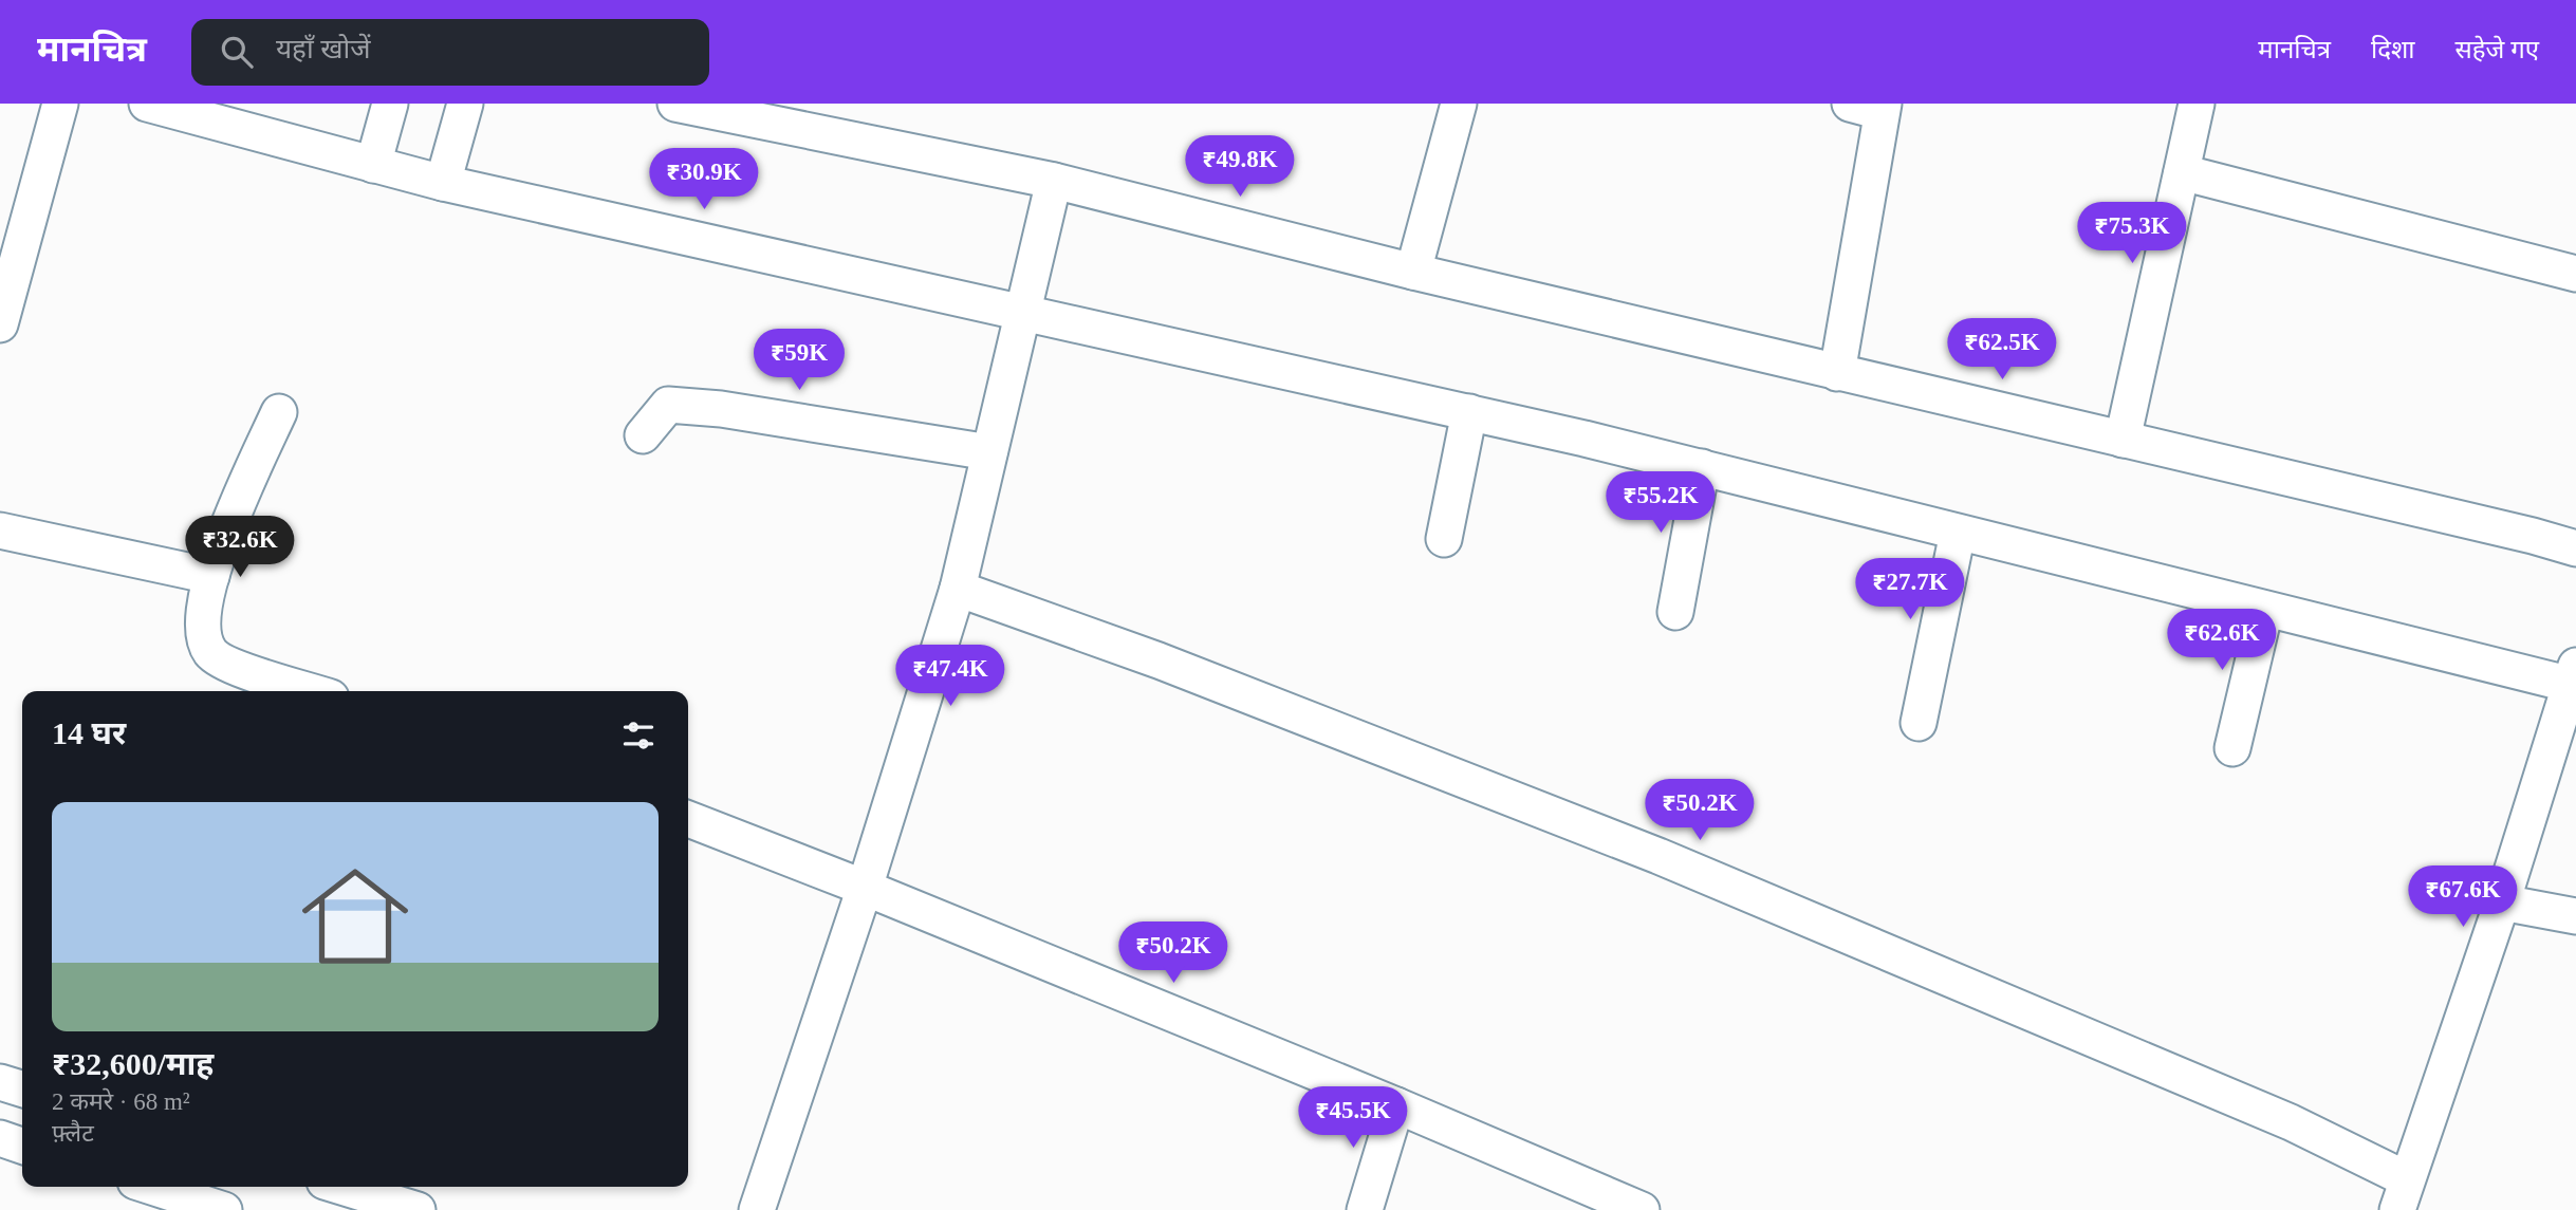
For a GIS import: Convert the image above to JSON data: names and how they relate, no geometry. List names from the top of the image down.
{
  "page": {
    "header": "मानचित्र",
    "search": "यहाँ खोजें",
    "nav": ["मानचित्र", "दिशा", "सहेजे गए"],
    "price": [
      "₹49.8K",
      "₹30.9K",
      "₹75.3K",
      "₹62.5K",
      "₹59K",
      "₹55.2K",
      "₹32.6K",
      "₹27.7K",
      "₹62.6K",
      "₹47.4K",
      "₹50.2K",
      "₹67.6K",
      "₹50.2K",
      "₹45.5K"
    ],
    "heading": "14 घर",
    "list": [
      {
        "name": "₹32,600/माह",
        "note": "2 कमरे · 68 m² · फ़्लैट"
      }
    ]
  }
}
